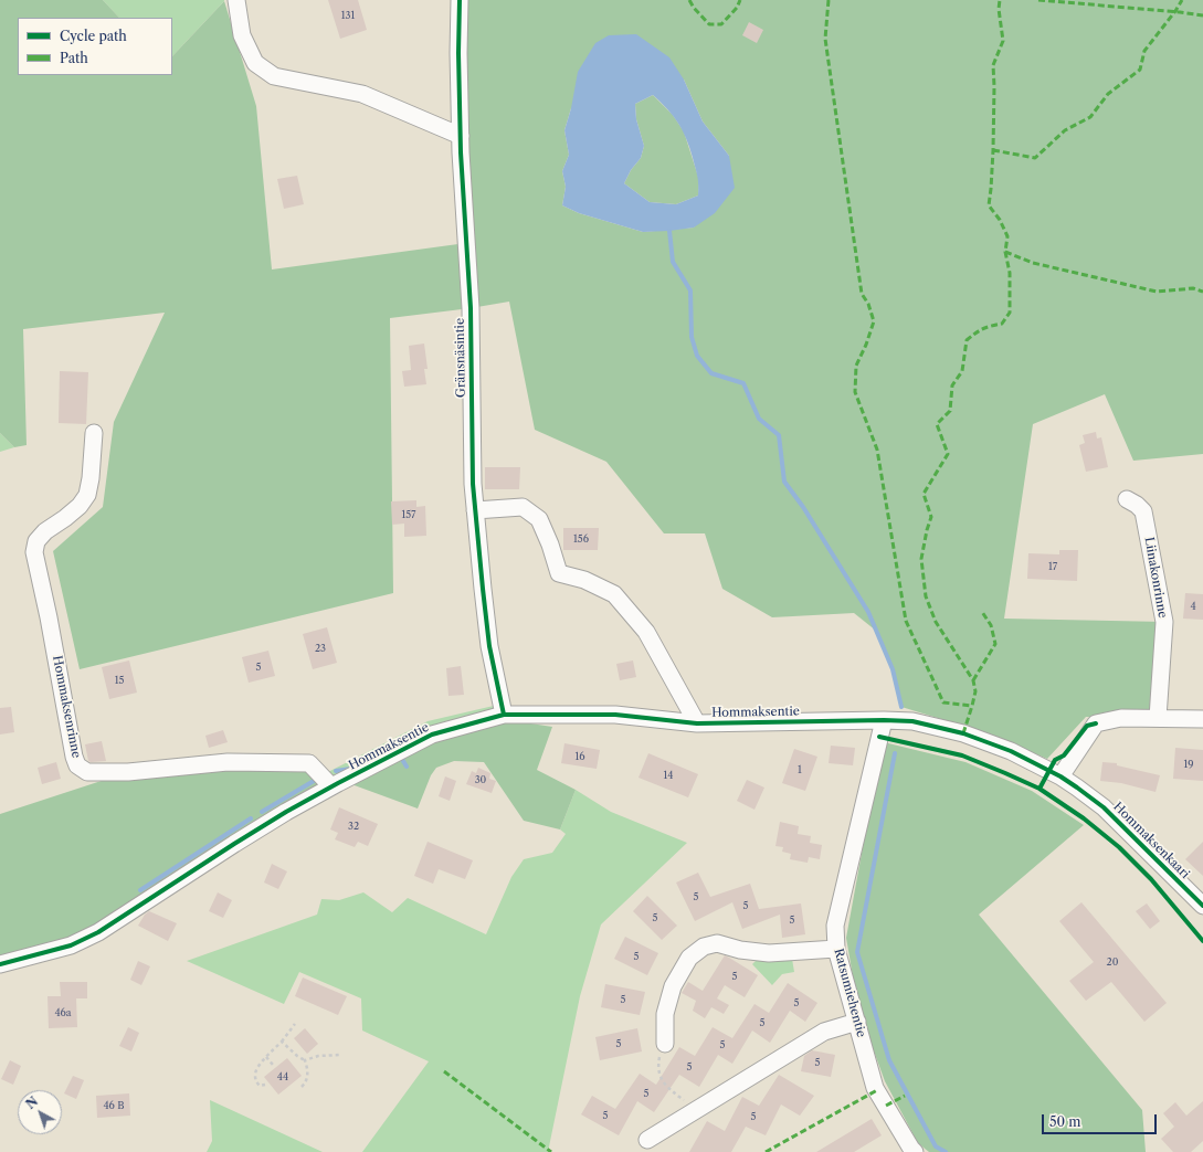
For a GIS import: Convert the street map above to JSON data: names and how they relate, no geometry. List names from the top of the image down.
{
  "streets": {
    "street": [
      "Gränsnäsintie",
      "Liinakonrinne",
      "Hommaksenrinne",
      "Hommaksentie",
      "Hommaksenkaari",
      "Ratsumiehentie"
    ]
  },
  "crossings": [
    ["Gränsnäsintie", "Hommaksentie"],
    ["Hommaksenrinne", "Hommaksentie"],
    ["Hommaksentie", "Hommaksenkaari"],
    ["Hommaksentie", "Ratsumiehentie"]
  ],
  "house_numbers": [
    "131",
    "157",
    "156",
    "17",
    "4",
    "23",
    "5",
    "15",
    "16",
    "19",
    "1",
    "14",
    "30",
    "32",
    "5",
    "5",
    "5",
    "5",
    "5",
    "20",
    "5",
    "5",
    "5",
    "46a",
    "5",
    "5",
    "5",
    "5",
    "5",
    "44",
    "5",
    "46 B",
    "5",
    "5"
  ],
  "legend": ["Cycle path", "Path"],
  "scale_bar": "50 m",
  "north": "top left"
}
